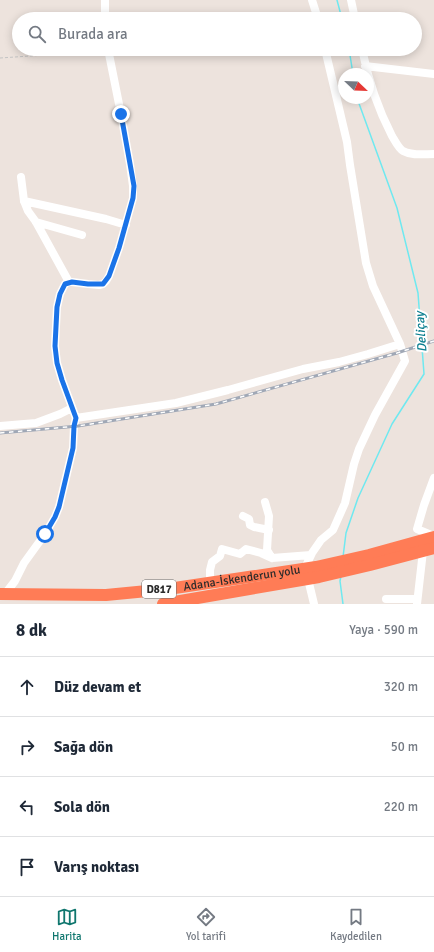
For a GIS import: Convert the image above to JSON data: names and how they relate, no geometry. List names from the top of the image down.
{
  "streets": {
    "highway": ["Adana-İskenderun yolu", "D817"]
  },
  "crossings": [
    ["Adana-İskenderun yolu", "D817"]
  ],
  "water": ["Deliçay"],
  "north": "bottom right",
  "page": {
    "search": "Burada ara",
    "heading": ["8 dk", "Yaya · 590 m"],
    "list": [
      ["Düz devam et", "320 m"],
      ["Sağa dön", "50 m"],
      ["Sola dön", "220 m"],
      "Varış noktası"
    ],
    "nav": ["Harita", "Yol tarifi", "Kaydedilen"]
  }
}
